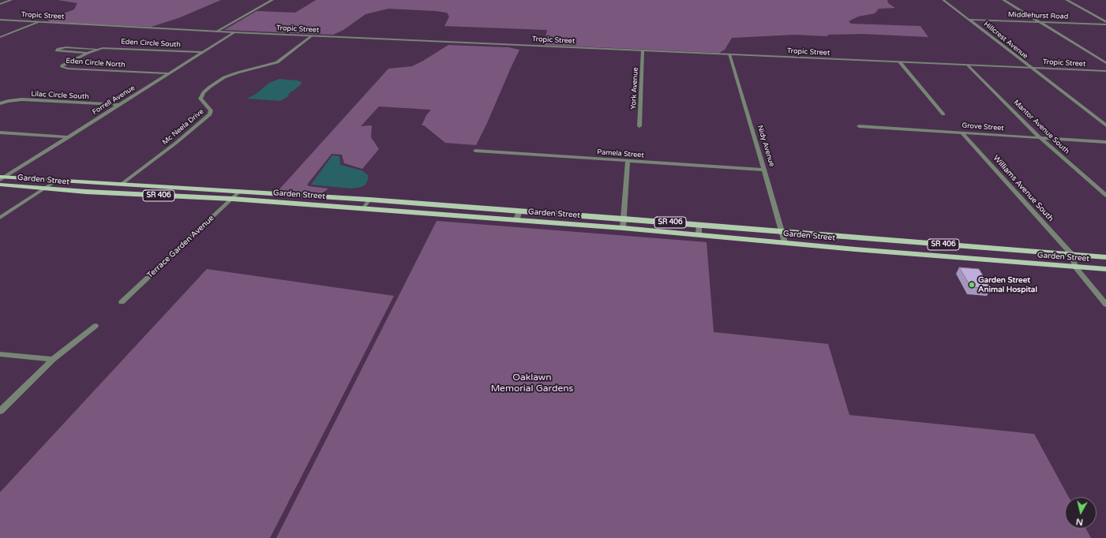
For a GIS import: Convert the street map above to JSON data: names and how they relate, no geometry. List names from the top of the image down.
{
  "streets": {
    "main road": ["Garden Street", "SR 406"],
    "street": [
      "Tropic Street",
      "Middlehurst Road",
      "Hillcrest Avenue",
      "Eden Circle South",
      "Eden Circle North",
      "York Avenue",
      "Lilac Circle South",
      "Forrell Avenue",
      "Mc Neela Drive",
      "Grove Street",
      "Mantor Avenue South",
      "Nidy Avenue",
      "Pamela Street",
      "Williams Avenue South",
      "Terrace Garden Avenue"
    ]
  },
  "crossings": [
    ["Tropic Street", "Hillcrest Avenue"],
    ["Tropic Street", "York Avenue"],
    ["Tropic Street", "Forrell Avenue"],
    ["Tropic Street", "Mc Neela Drive"],
    ["Tropic Street", "Mantor Avenue South"],
    ["Tropic Street", "Nidy Avenue"],
    ["Middlehurst Road", "Hillcrest Avenue"],
    ["Eden Circle South", "Eden Circle North"],
    ["Eden Circle South", "Forrell Avenue"],
    ["Eden Circle North", "Forrell Avenue"],
    ["Lilac Circle South", "Forrell Avenue"],
    ["Forrell Avenue", "Garden Street"],
    ["Mc Neela Drive", "Garden Street"],
    ["Grove Street", "Mantor Avenue South"],
    ["Grove Street", "Williams Avenue South"],
    ["Nidy Avenue", "Pamela Street"],
    ["Nidy Avenue", "Garden Street"],
    ["Garden Street", "Williams Avenue South"],
    ["Garden Street", "Terrace Garden Avenue"]
  ],
  "parks": ["Oaklawn Memorial Gardens"],
  "places": ["Garden Street Animal Hospital"],
  "north": "bottom"
}
